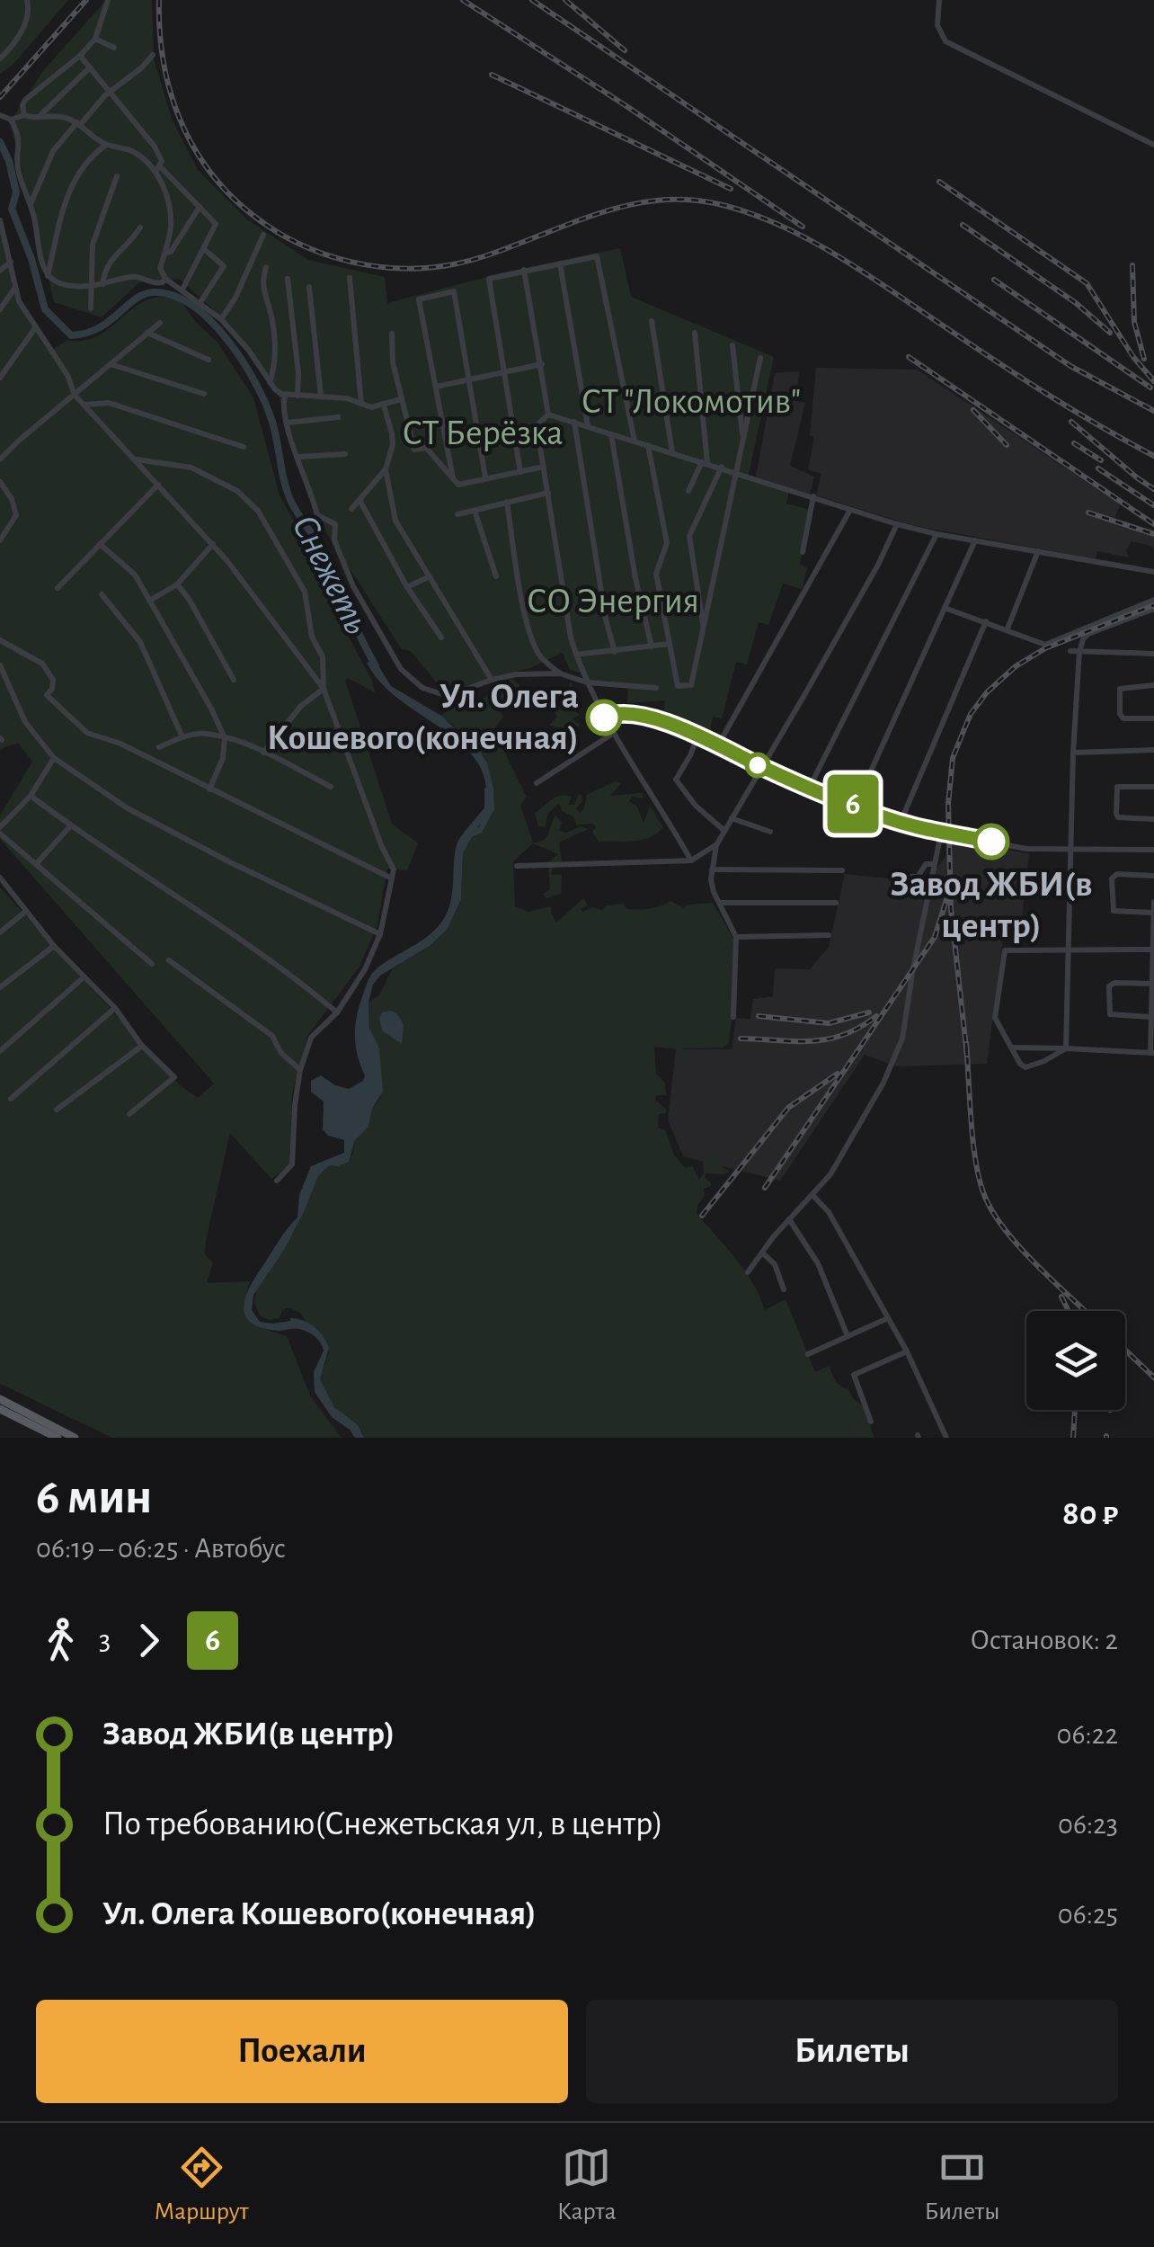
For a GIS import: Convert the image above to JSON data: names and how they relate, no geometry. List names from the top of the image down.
{
  "water": ["Снежеть"],
  "parks": ["СТ \"Локомотив\"", "СТ Берёзка", "СО Энергия"],
  "places": ["Ул. Олега Кошевого(конечная)", "Завод ЖБИ(в центр)"],
  "lines": ["bus line 6"],
  "page": {
    "on_map": "6",
    "heading": ["6 мин", "06:19 – 06:25 · Автобус", "80 ₽"],
    "legs": ["3", "6", "Остановок: 2"],
    "list": [
      {
        "name": "Завод ЖБИ(в центр)",
        "value": "06:22"
      },
      {
        "name": "По требованию(Снежетьская ул, в центр)",
        "value": "06:23"
      },
      {
        "name": "Ул. Олега Кошевого(конечная)",
        "value": "06:25"
      }
    ],
    "buttons": ["Поехали", "Билеты"],
    "tabs": ["Маршрут", "Карта", "Билеты"]
  }
}
